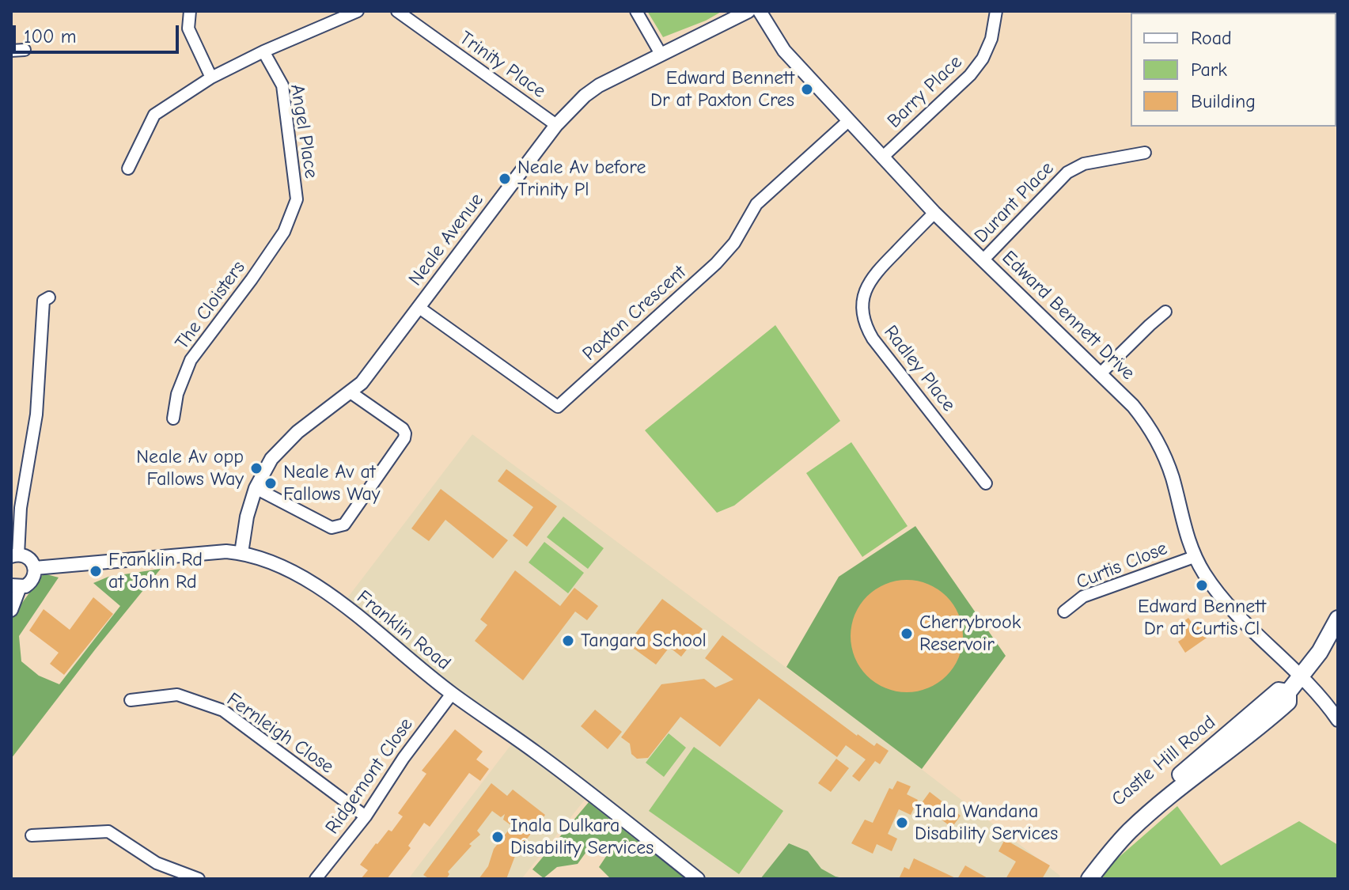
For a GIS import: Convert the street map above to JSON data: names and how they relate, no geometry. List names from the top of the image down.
{
  "streets": {
    "main road": ["Castle Hill Road"],
    "street": [
      "Trinity Place",
      "Barry Place",
      "Angel Place",
      "Durant Place",
      "Neale Avenue",
      "The Cloisters",
      "Paxton Crescent",
      "Edward Bennett Drive",
      "Radley Place",
      "Curtis Close",
      "Franklin Road",
      "Fernleigh Close",
      "Ridgemont Close"
    ]
  },
  "crossings": [
    ["Trinity Place", "Neale Avenue"],
    ["Barry Place", "Edward Bennett Drive"],
    ["Angel Place", "The Cloisters"],
    ["Durant Place", "Edward Bennett Drive"],
    ["Neale Avenue", "Paxton Crescent"],
    ["Neale Avenue", "Franklin Road"],
    ["Paxton Crescent", "Edward Bennett Drive"],
    ["Edward Bennett Drive", "Radley Place"],
    ["Edward Bennett Drive", "Curtis Close"],
    ["Edward Bennett Drive", "Castle Hill Road"],
    ["Franklin Road", "Ridgemont Close"],
    ["Fernleigh Close", "Ridgemont Close"]
  ],
  "places": [
    "Edward Bennett Dr at Paxton Cres",
    "Neale Av before Trinity Pl",
    "Neale Av opp Fallows Way",
    "Neale Av at Fallows Way",
    "Franklin Rd at John Rd",
    "Edward Bennett Dr at Curtis Cl",
    "Cherrybrook Reservoir",
    "Tangara School",
    "Inala Wandana Disability Services",
    "Inala Dulkara Disability Services"
  ],
  "legend": ["Road", "Park", "Building"],
  "scale_bar": "100 m"
}
